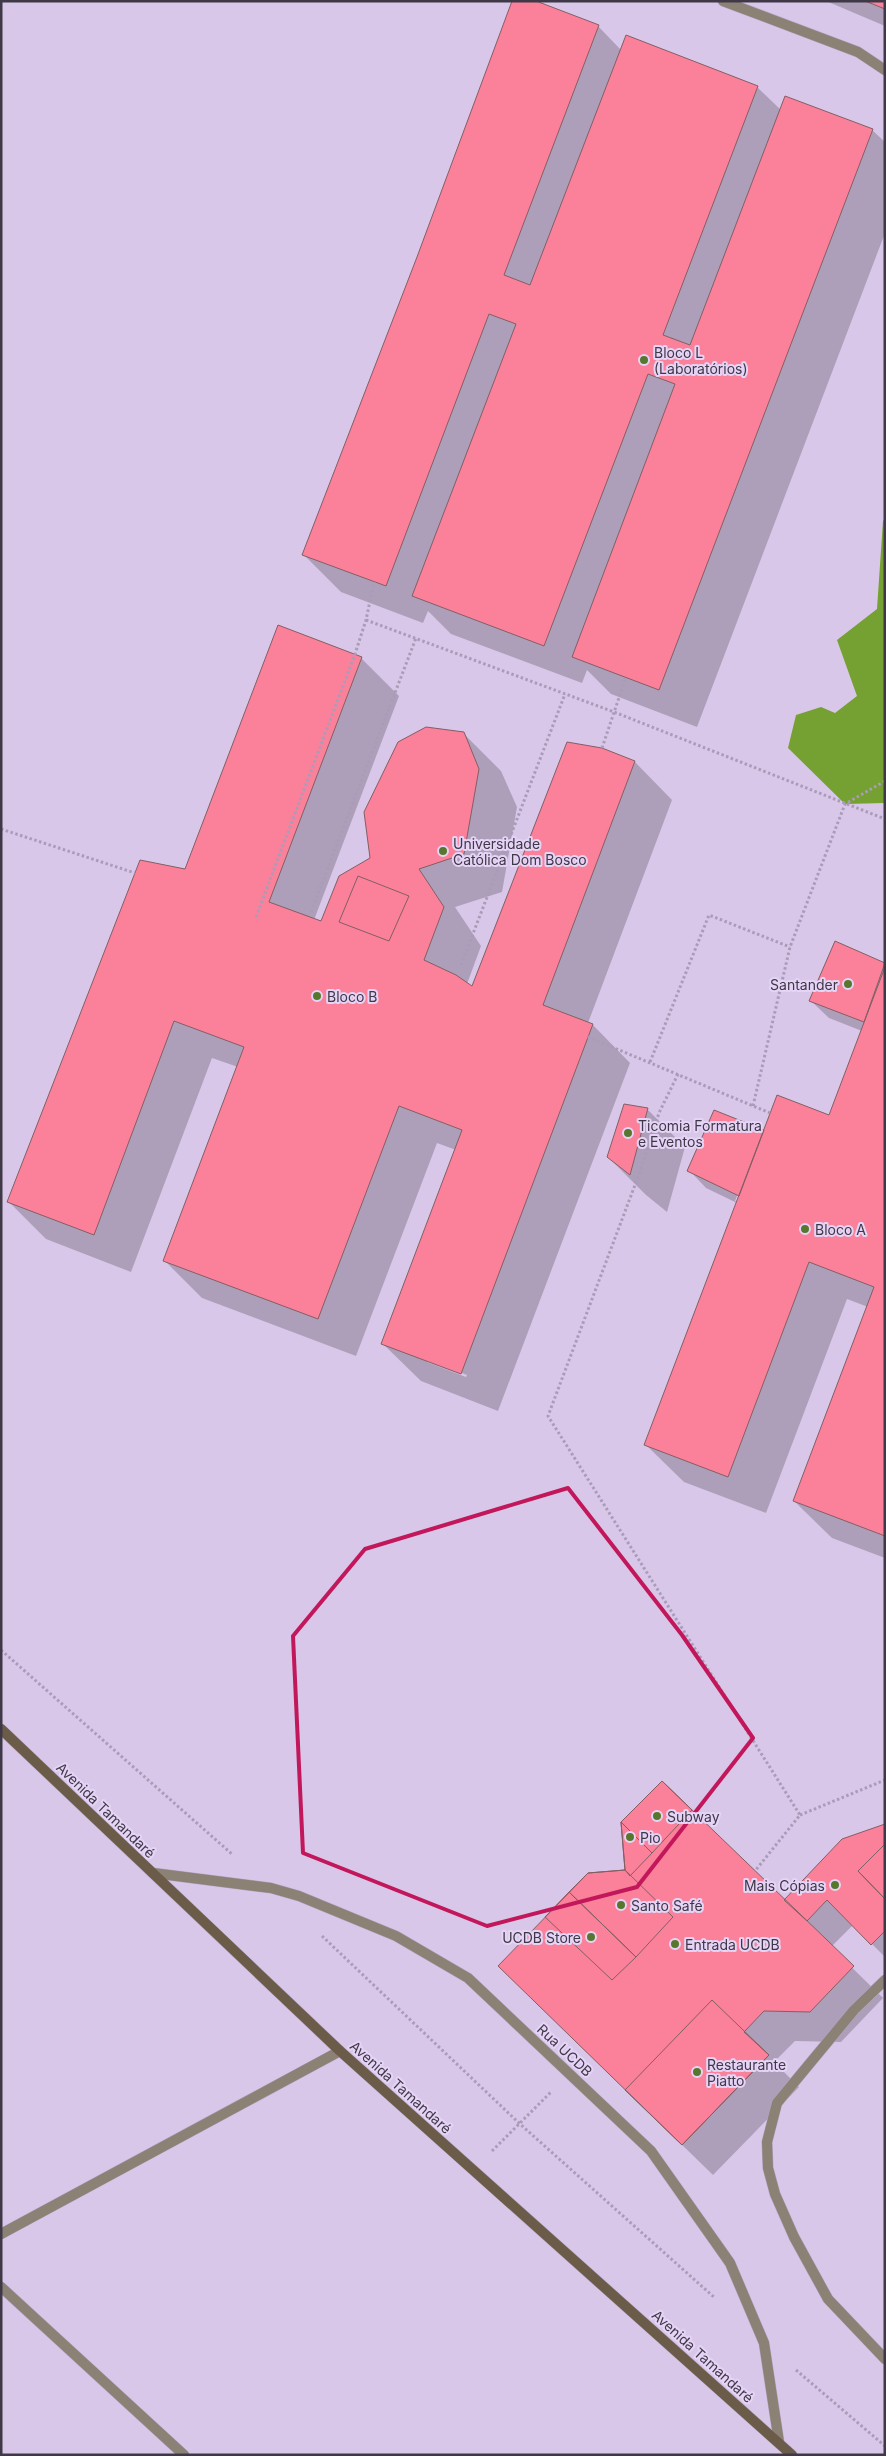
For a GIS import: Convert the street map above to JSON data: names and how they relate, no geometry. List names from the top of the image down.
{
  "streets": {
    "main road": ["Avenida Tamandaré"],
    "street": ["Rua UCDB"]
  },
  "crossings": [
    ["Avenida Tamandaré", "Rua UCDB"]
  ],
  "places": [
    "Bloco L (Laboratórios)",
    "Universidade Católica Dom Bosco",
    "Santander",
    "Bloco B",
    "Ticomia Formatura e Eventos",
    "Bloco A",
    "Subway",
    "Pio",
    "Mais Cópias",
    "Santo Safé",
    "UCDB Store",
    "Entrada UCDB",
    "Restaurante Piatto"
  ]
}
